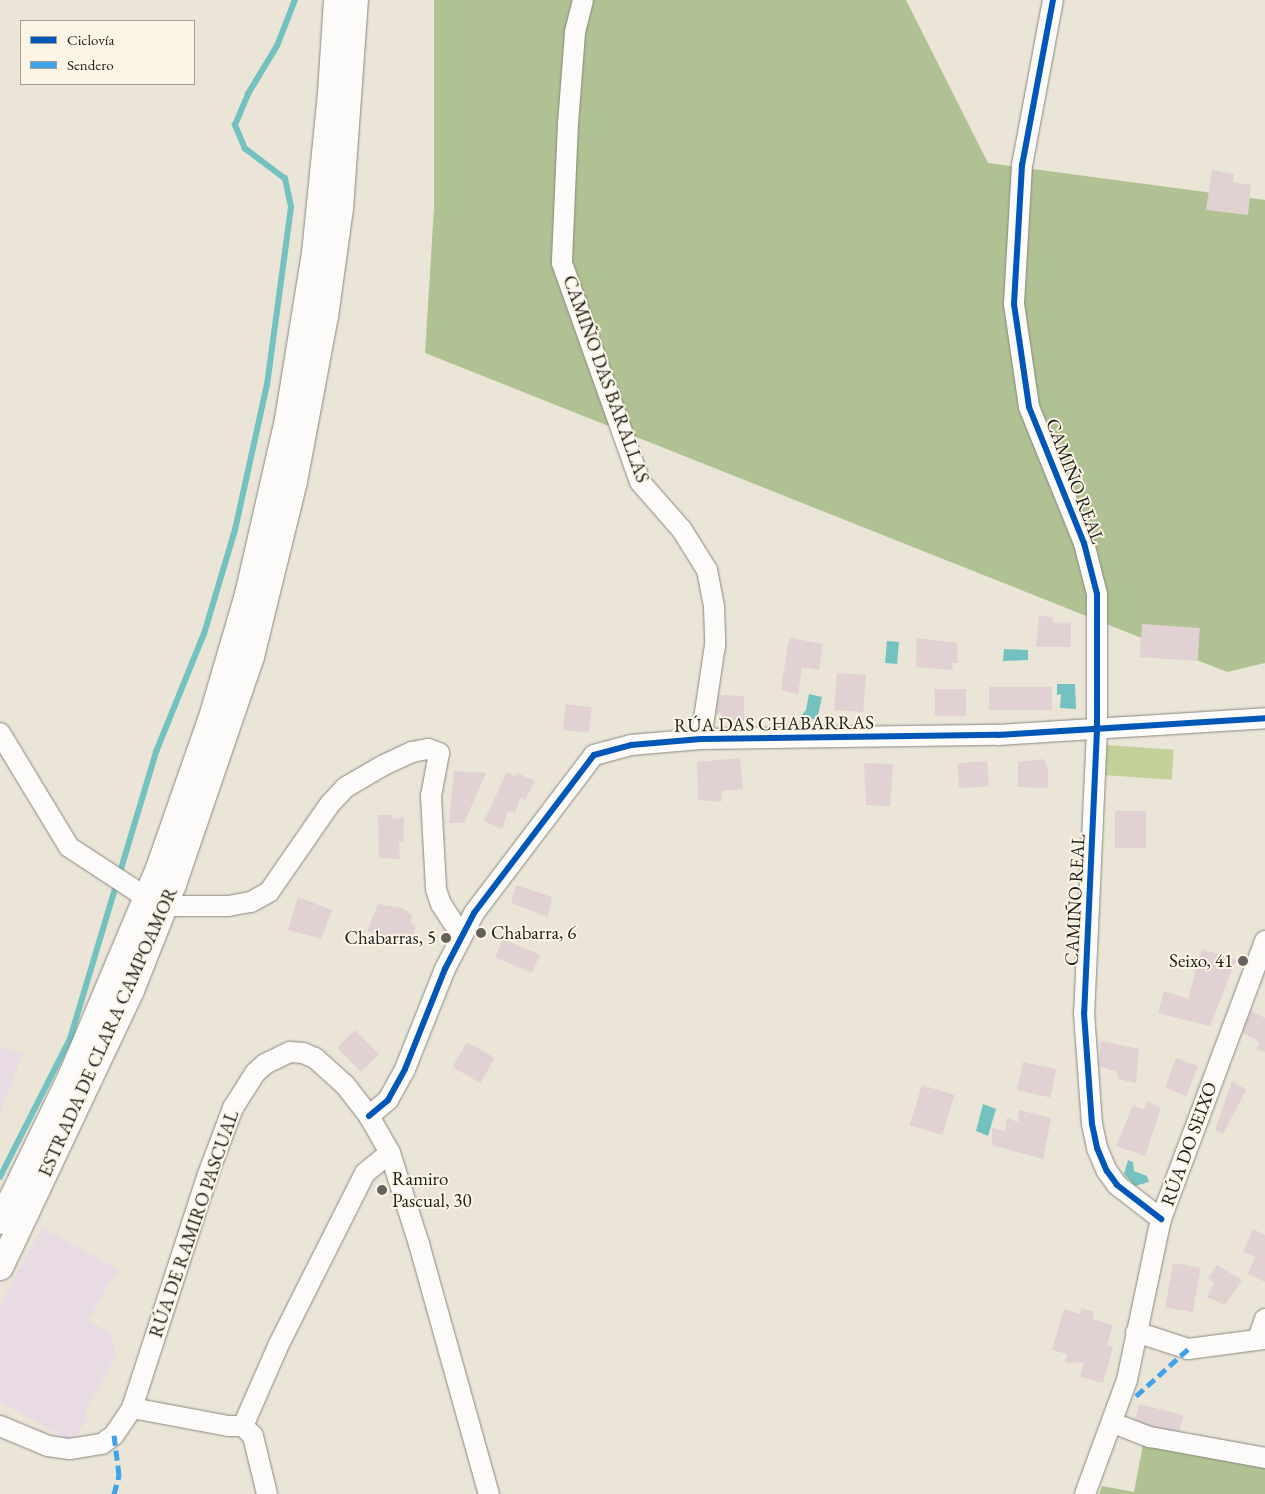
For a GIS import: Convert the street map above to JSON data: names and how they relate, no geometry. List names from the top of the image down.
{
  "streets": {
    "main road": ["ESTRADA DE CLARA CAMPOAMOR"],
    "street": [
      "CAMIÑO DAS BARALLAS",
      "CAMIÑO REAL",
      "RÚA DAS CHABARRAS",
      "RÚA DO SEIXO",
      "RÚA DE RAMIRO PASCUAL"
    ]
  },
  "crossings": [
    ["CAMIÑO DAS BARALLAS", "RÚA DAS CHABARRAS"],
    ["CAMIÑO REAL", "RÚA DAS CHABARRAS"],
    ["CAMIÑO REAL", "RÚA DO SEIXO"],
    ["RÚA DAS CHABARRAS", "RÚA DE RAMIRO PASCUAL"]
  ],
  "places": [
    "Chabarra, 6",
    "Chabarras, 5",
    "Seixo, 41",
    "Ramiro Pascual, 30"
  ],
  "legend": ["Ciclovía", "Sendero"]
}
